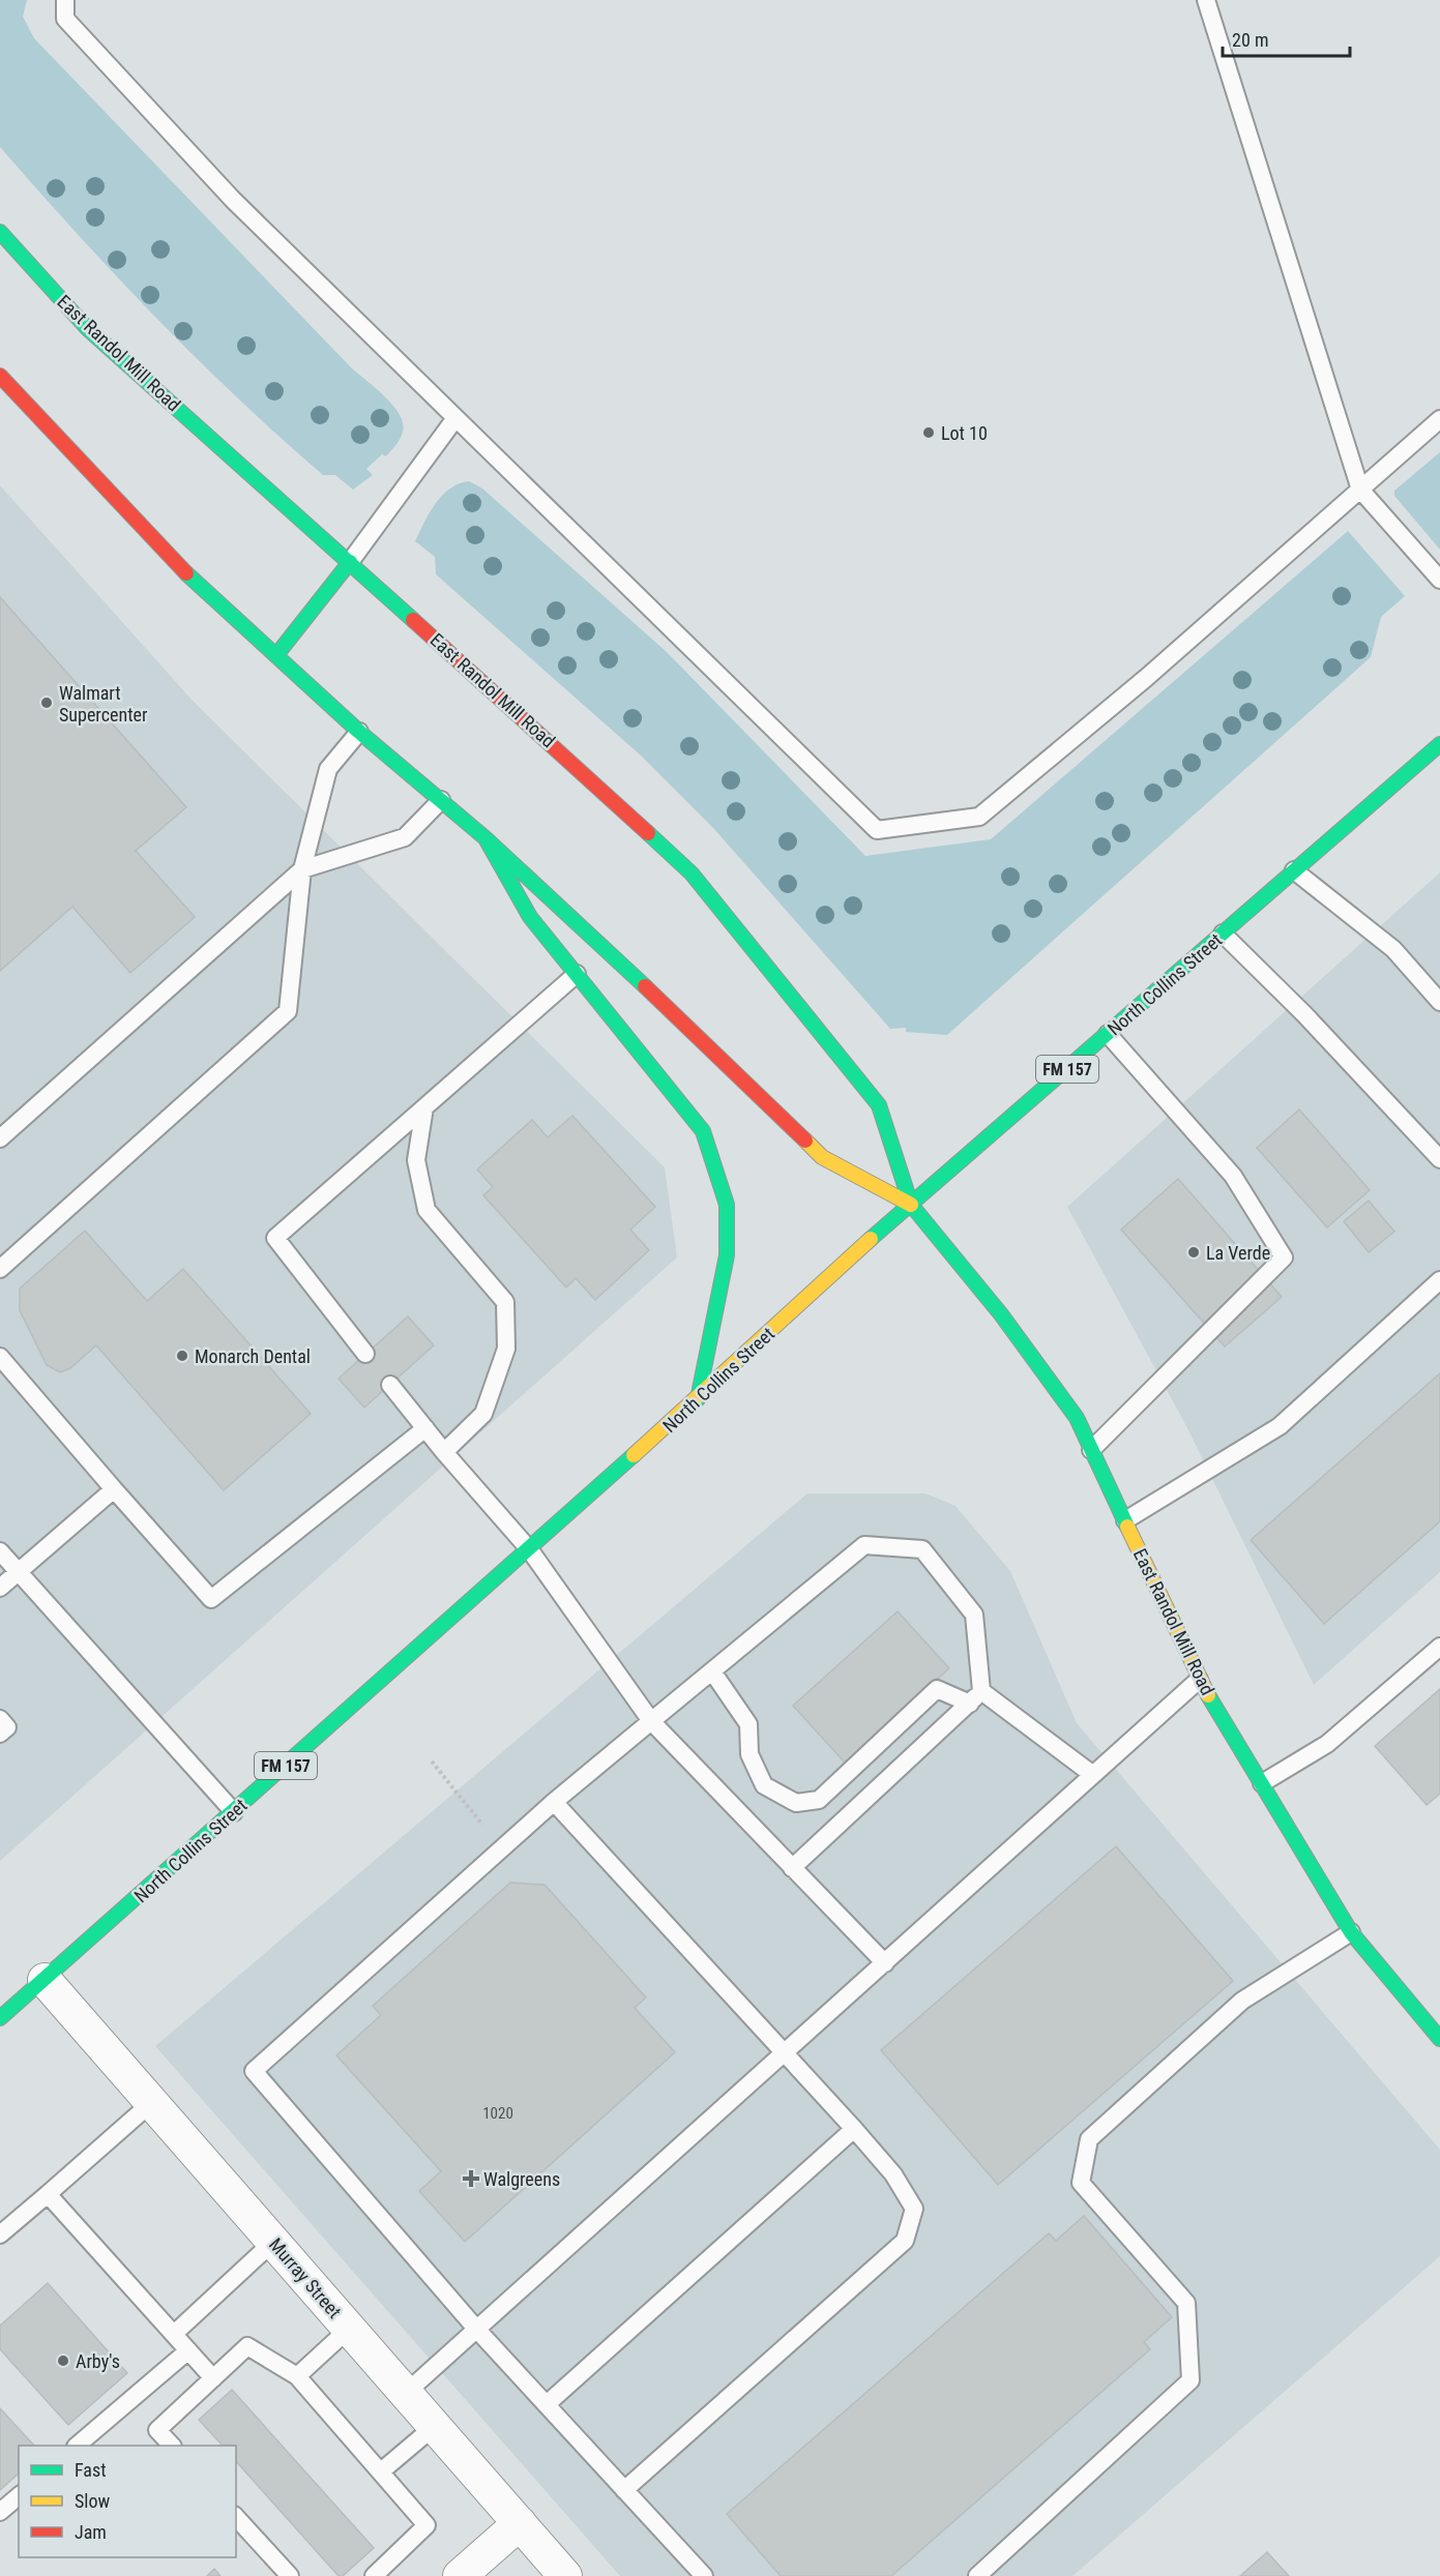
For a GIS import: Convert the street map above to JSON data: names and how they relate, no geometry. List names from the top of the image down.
{
  "streets": {
    "main road": ["East Randol Mill Road", "North Collins Street", "FM 157"],
    "street": ["Murray Street"]
  },
  "crossings": [
    ["East Randol Mill Road", "North Collins Street"],
    ["North Collins Street", "Murray Street"]
  ],
  "places": {
    "other": [
      "Lot 10",
      "Walmart Supercenter",
      "La Verde",
      "Monarch Dental",
      "Arby's"
    ],
    "health": ["Walgreens"]
  },
  "house_numbers": ["1020"],
  "legend": ["Fast", "Slow", "Jam"],
  "scale_bar": "20 m"
}
